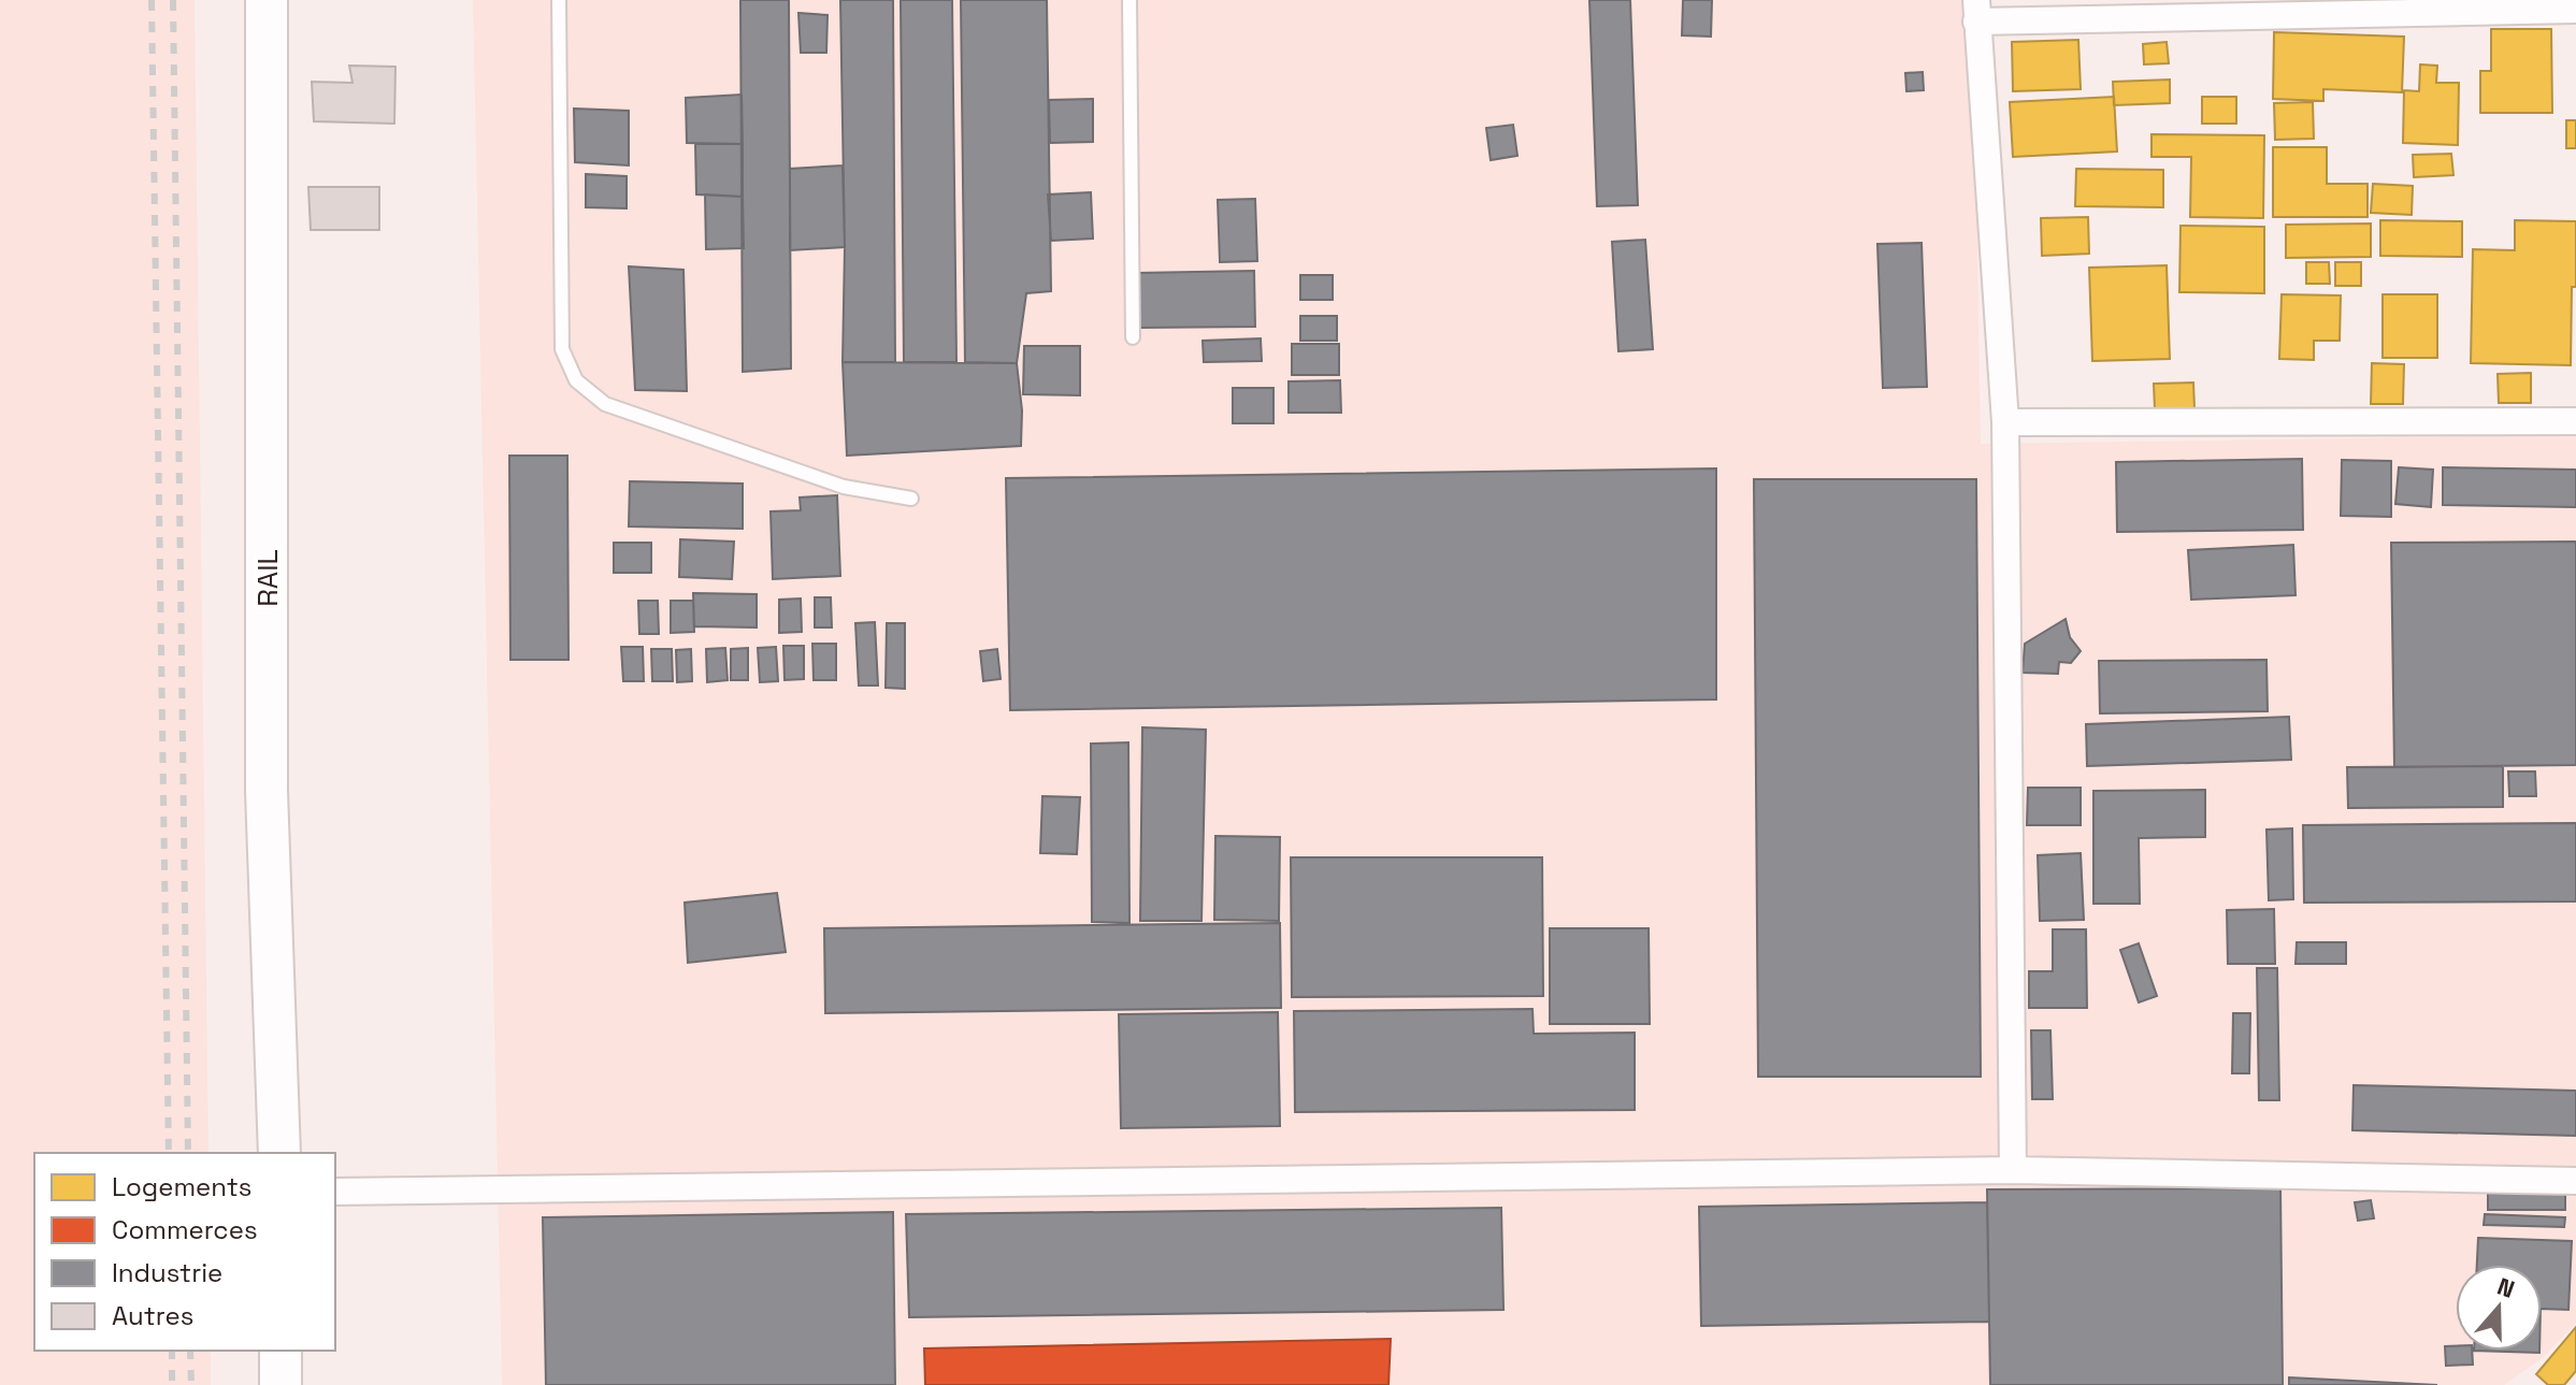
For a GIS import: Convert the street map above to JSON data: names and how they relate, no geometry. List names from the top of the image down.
{
  "streets": {
    "main road": ["RAIL"]
  },
  "legend": [
    "Logements",
    "Commerces",
    "Industrie",
    "Autres"
  ],
  "north": "top"
}
